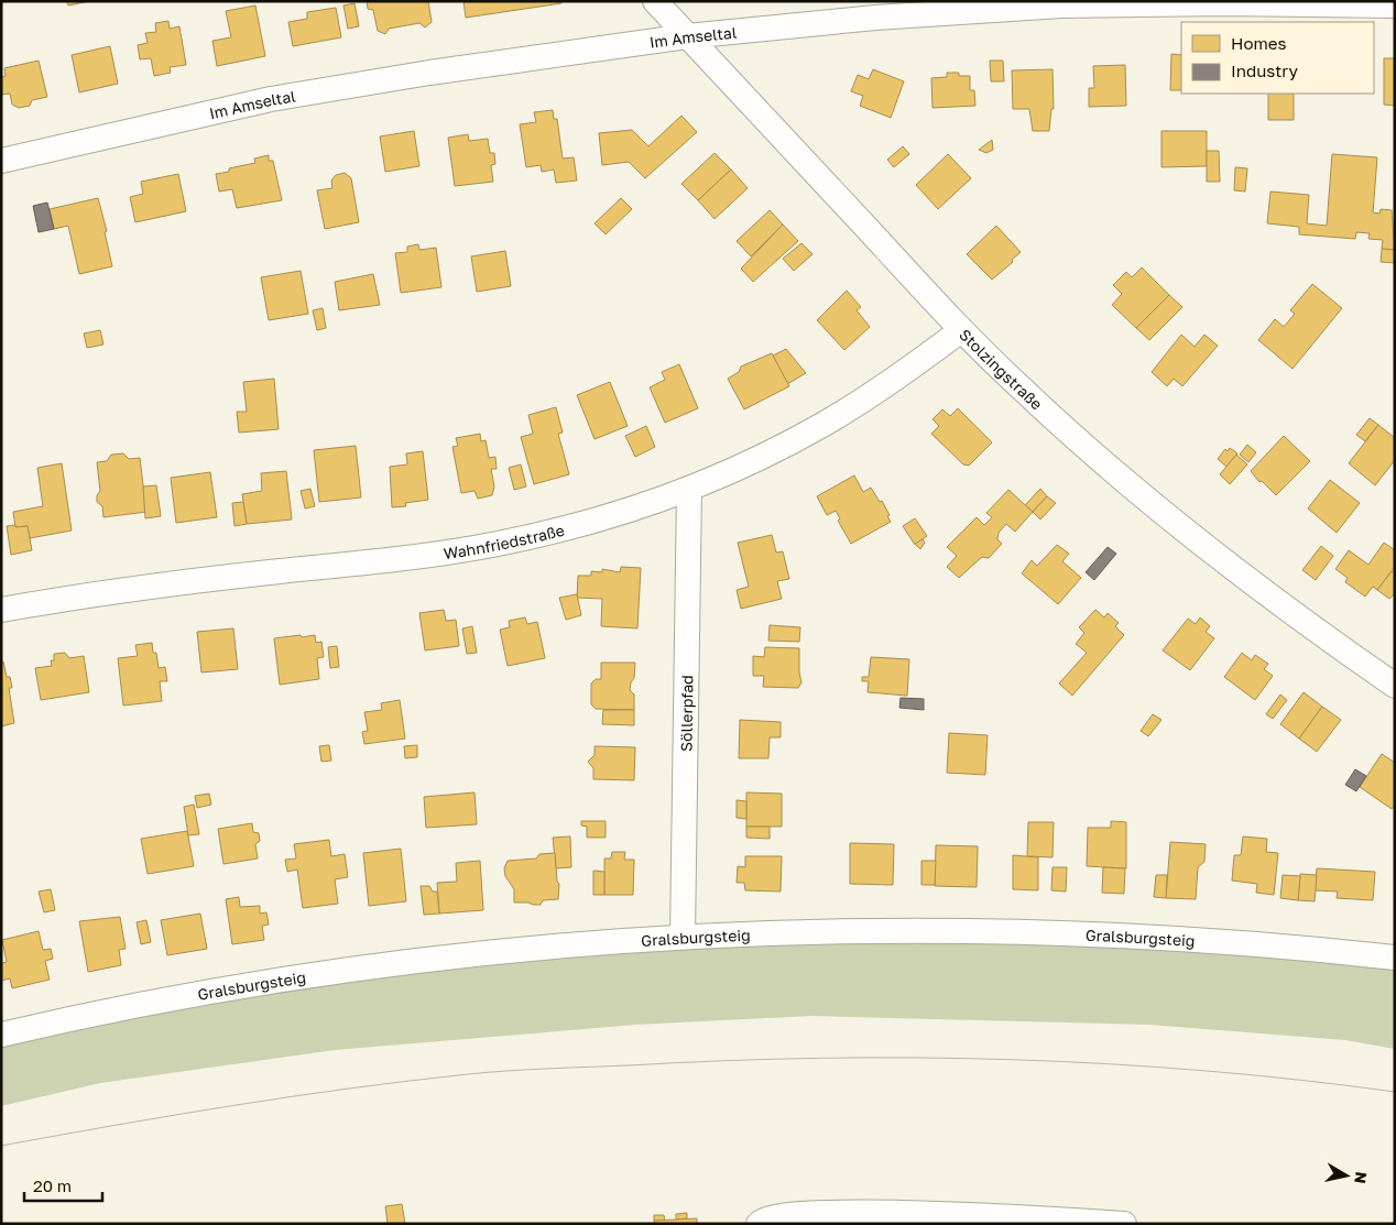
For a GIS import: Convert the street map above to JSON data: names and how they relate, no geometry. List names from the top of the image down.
{
  "streets": {
    "street": [
      "Im Amseltal",
      "Stolzingstraße",
      "Wahnfriedstraße",
      "Söllerpfad",
      "Gralsburgsteig"
    ]
  },
  "crossings": [
    ["Im Amseltal", "Stolzingstraße"],
    ["Stolzingstraße", "Wahnfriedstraße"],
    ["Wahnfriedstraße", "Söllerpfad"],
    ["Söllerpfad", "Gralsburgsteig"]
  ],
  "legend": ["Homes", "Industry"],
  "scale_bar": "20 m",
  "north": "right"
}
